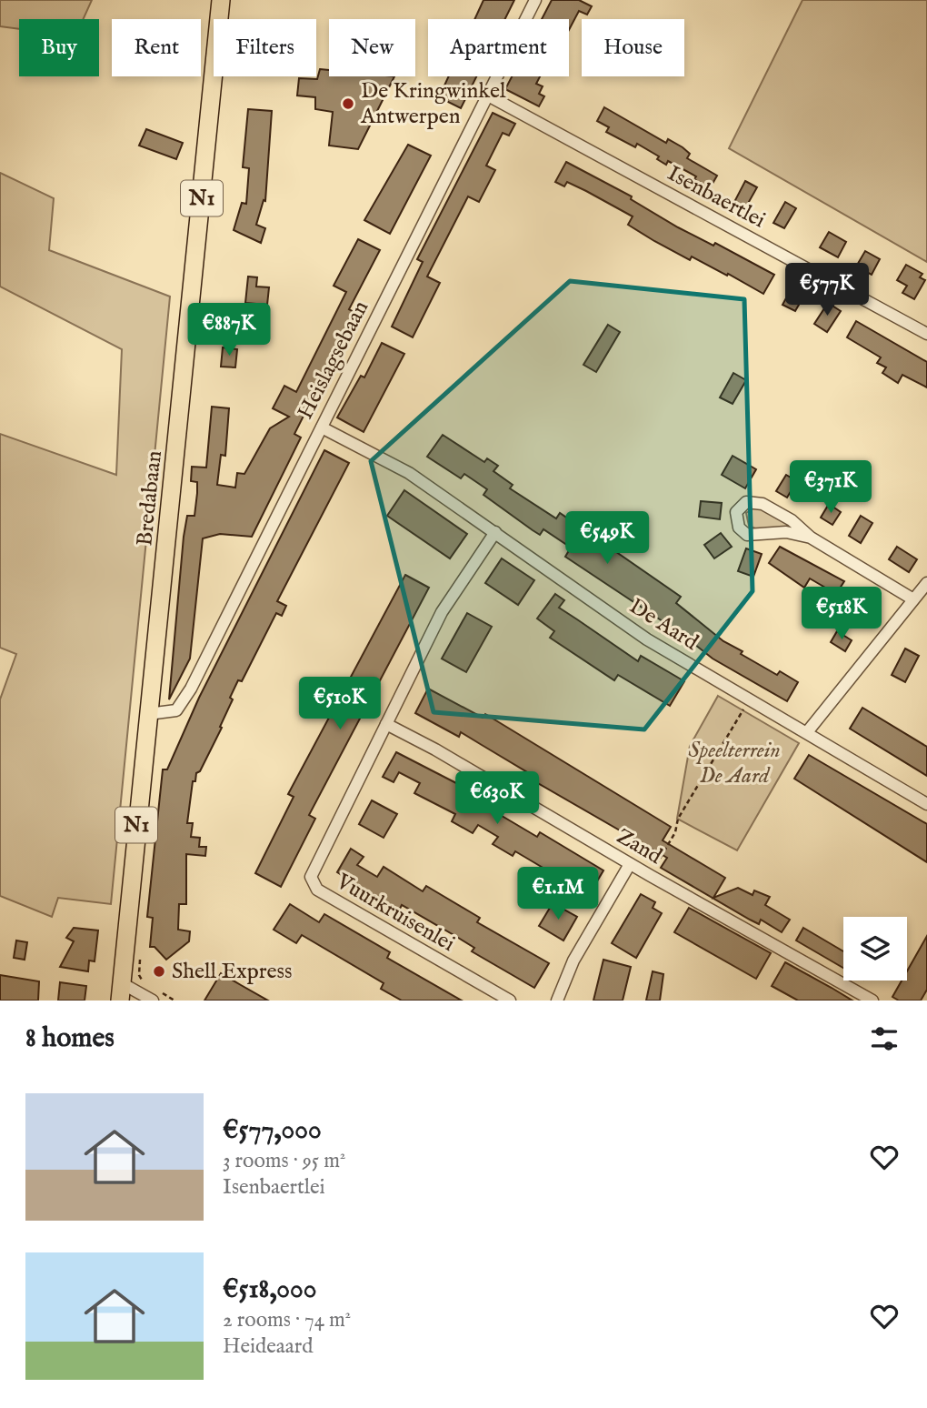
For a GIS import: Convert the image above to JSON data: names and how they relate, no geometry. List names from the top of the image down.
{
  "streets": {
    "main road": ["N1", "Bredabaan"],
    "street": [
      "Isenbaertlei",
      "Heislagsebaan",
      "De Aard",
      "Zand",
      "Vuurkruisenlei"
    ]
  },
  "crossings": [
    ["Isenbaertlei", "Heislagsebaan"],
    ["Heislagsebaan", "Bredabaan"],
    ["Heislagsebaan", "De Aard"],
    ["De Aard", "Vuurkruisenlei"],
    ["Zand", "Vuurkruisenlei"]
  ],
  "parks": ["Speelterrein De Aard"],
  "places": ["De Kringwinkel Antwerpen", "Shell Express"],
  "page": {
    "chip": [
      "Buy",
      "Rent",
      "Filters",
      "New",
      "Apartment",
      "House"
    ],
    "price": [
      "€577K",
      "€887K",
      "€371K",
      "€549K",
      "€518K",
      "€510K",
      "€630K",
      "€1.1M"
    ],
    "heading": "8 homes",
    "list": [
      {
        "name": "€577,000",
        "note": "3 rooms · 95 m² · Isenbaertlei"
      },
      {
        "name": "€518,000",
        "note": "2 rooms · 74 m² · Heideaard"
      }
    ]
  }
}
